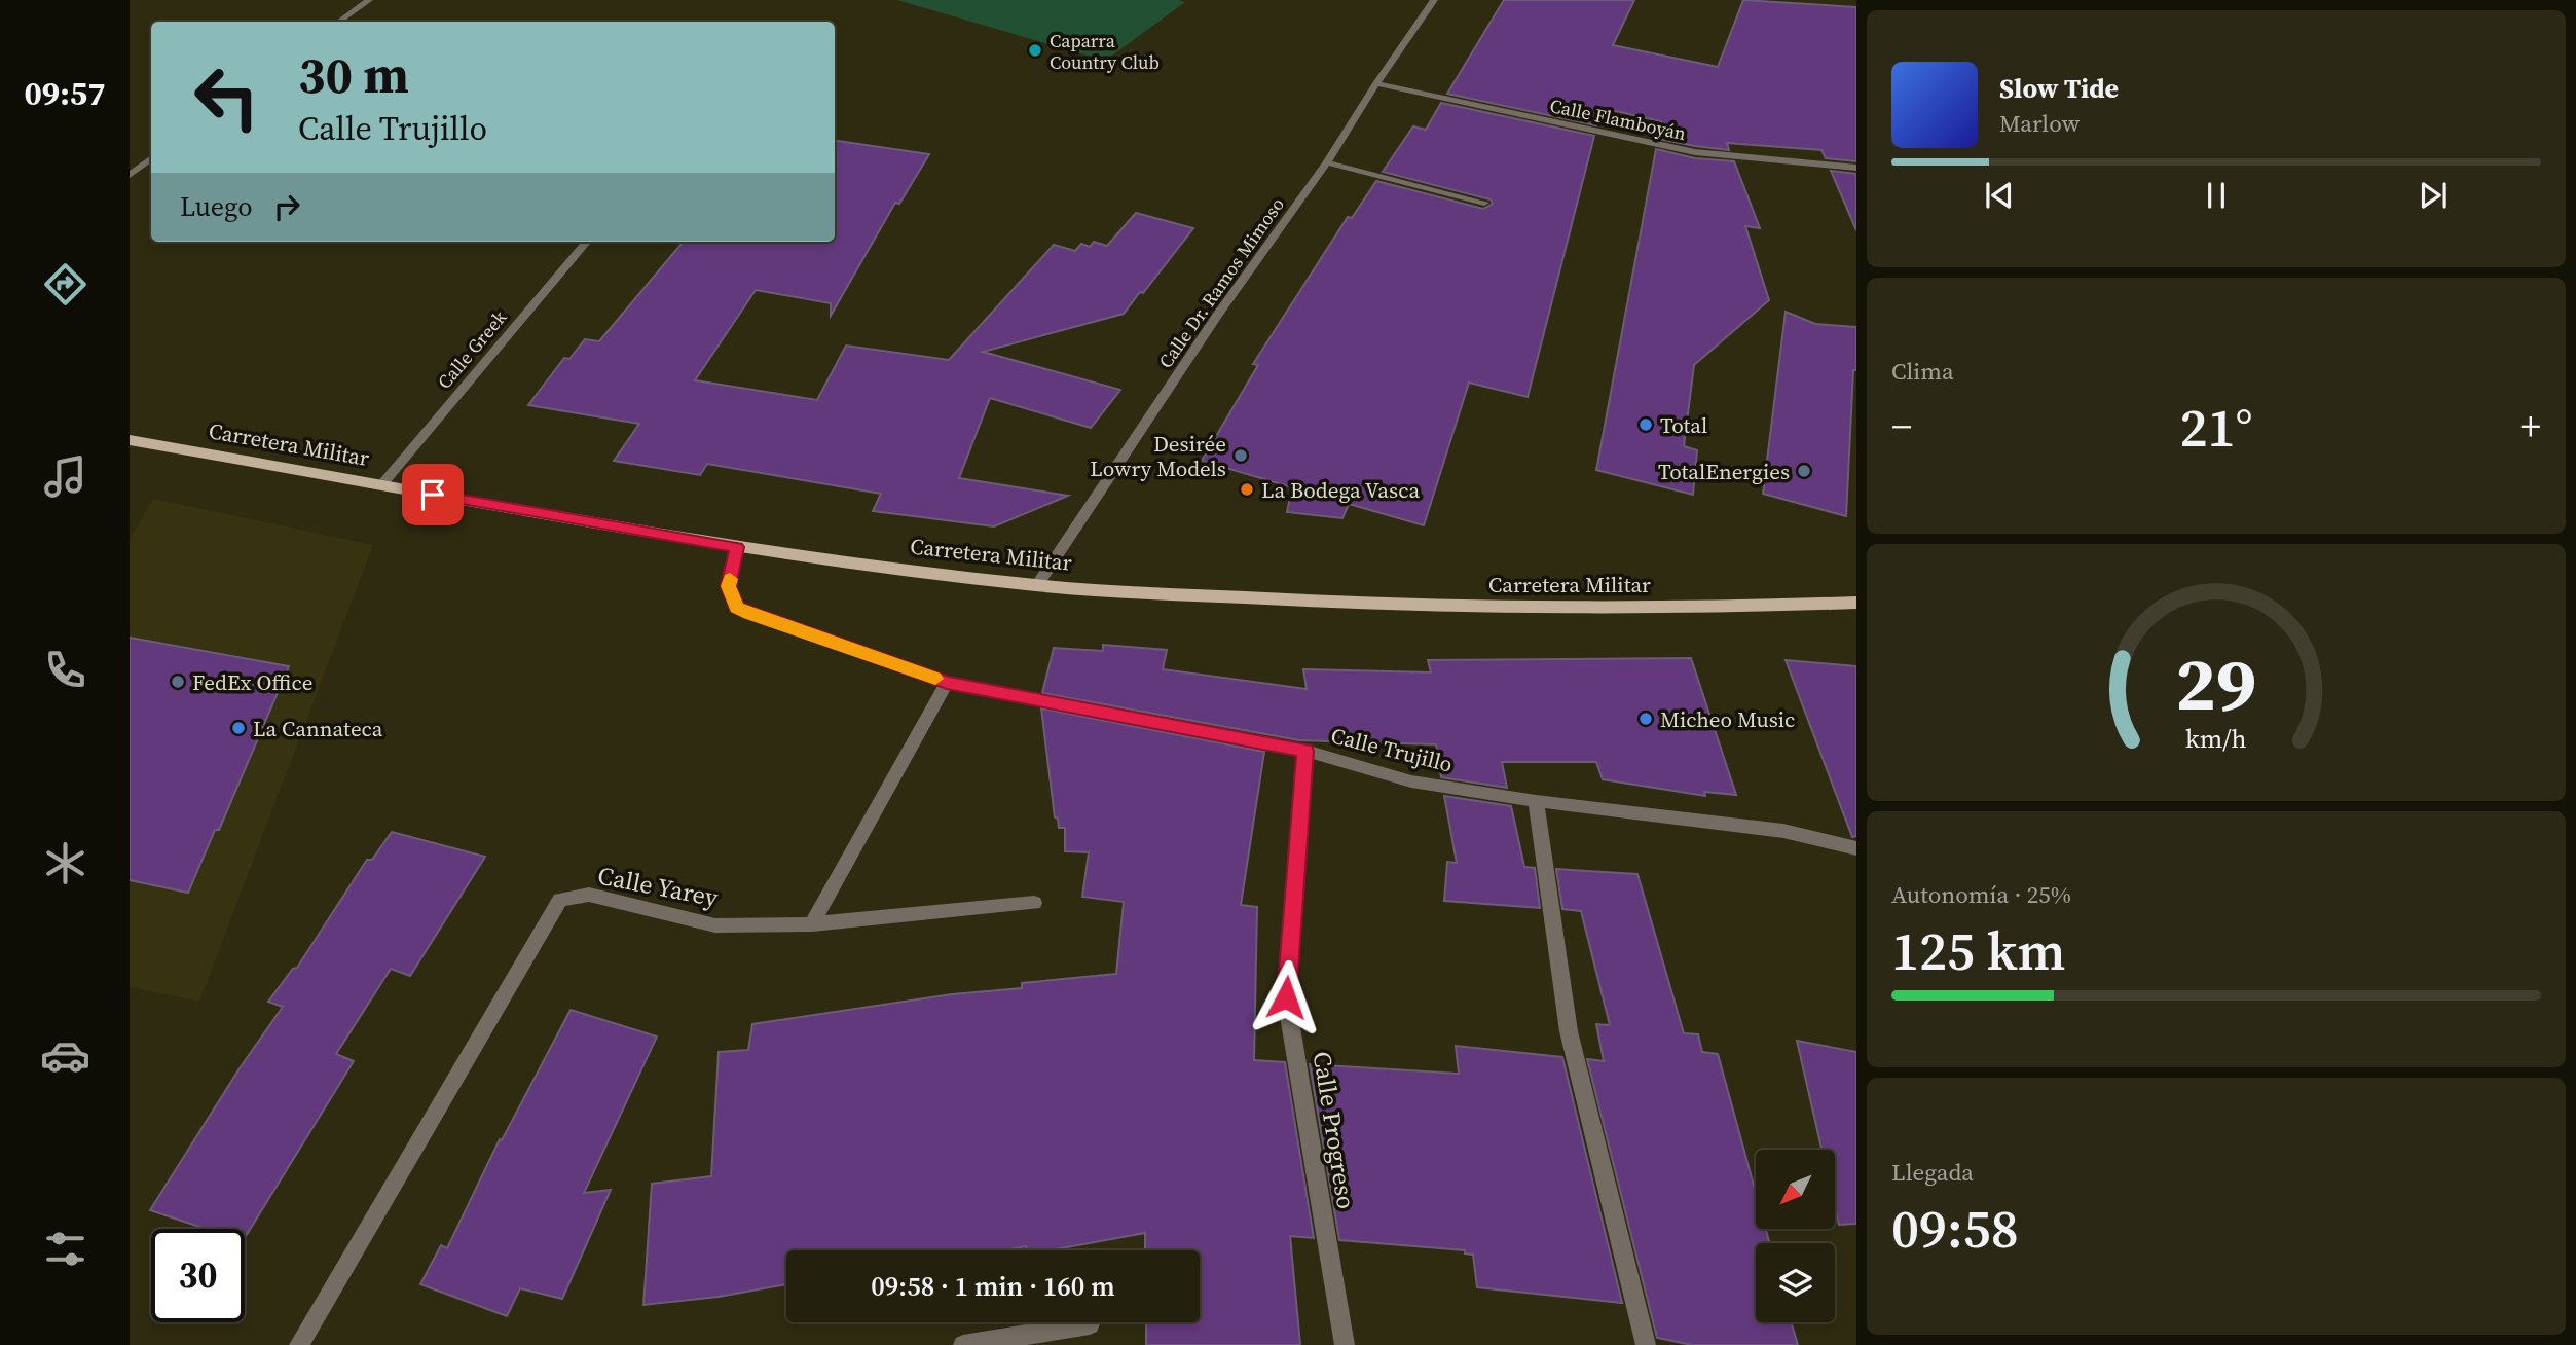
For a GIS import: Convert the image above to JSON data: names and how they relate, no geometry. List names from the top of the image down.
{
  "streets": {
    "main road": ["Carretera Militar"],
    "street": [
      "Calle Flamboyán",
      "Calle Dr. Ramos Mimoso",
      "Calle Greek",
      "Calle Trujillo",
      "Calle Yarey",
      "Calle Progreso"
    ]
  },
  "crossings": [
    ["Calle Flamboyán", "Calle Dr. Ramos Mimoso"],
    ["Calle Dr. Ramos Mimoso", "Carretera Militar"],
    ["Calle Greek", "Carretera Militar"],
    ["Carretera Militar", "Calle Trujillo"],
    ["Calle Trujillo", "Calle Progreso"]
  ],
  "places": [
    "Caparra Country Club",
    "Total",
    "Desirée Lowry Models",
    "TotalEnergies",
    "La Bodega Vasca",
    "FedEx Office",
    "Micheo Music",
    "La Cannateca"
  ],
  "north": "bottom left",
  "page": {
    "tabs": "09:57",
    "turn": ["30 m", "Calle Trujillo"],
    "song": ["Slow Tide", "Marlow"],
    "then": "Luego",
    "tile": [
      "Clima",
      ["Autonomía · 25%", "125 km"],
      ["Llegada", "09:58"]
    ],
    "heat": ["−", "21°", "+"],
    "limit": "30",
    "trip": "09:58 · 1 min · 160 m",
    "gauge": ["29", "km/h"]
  }
}
